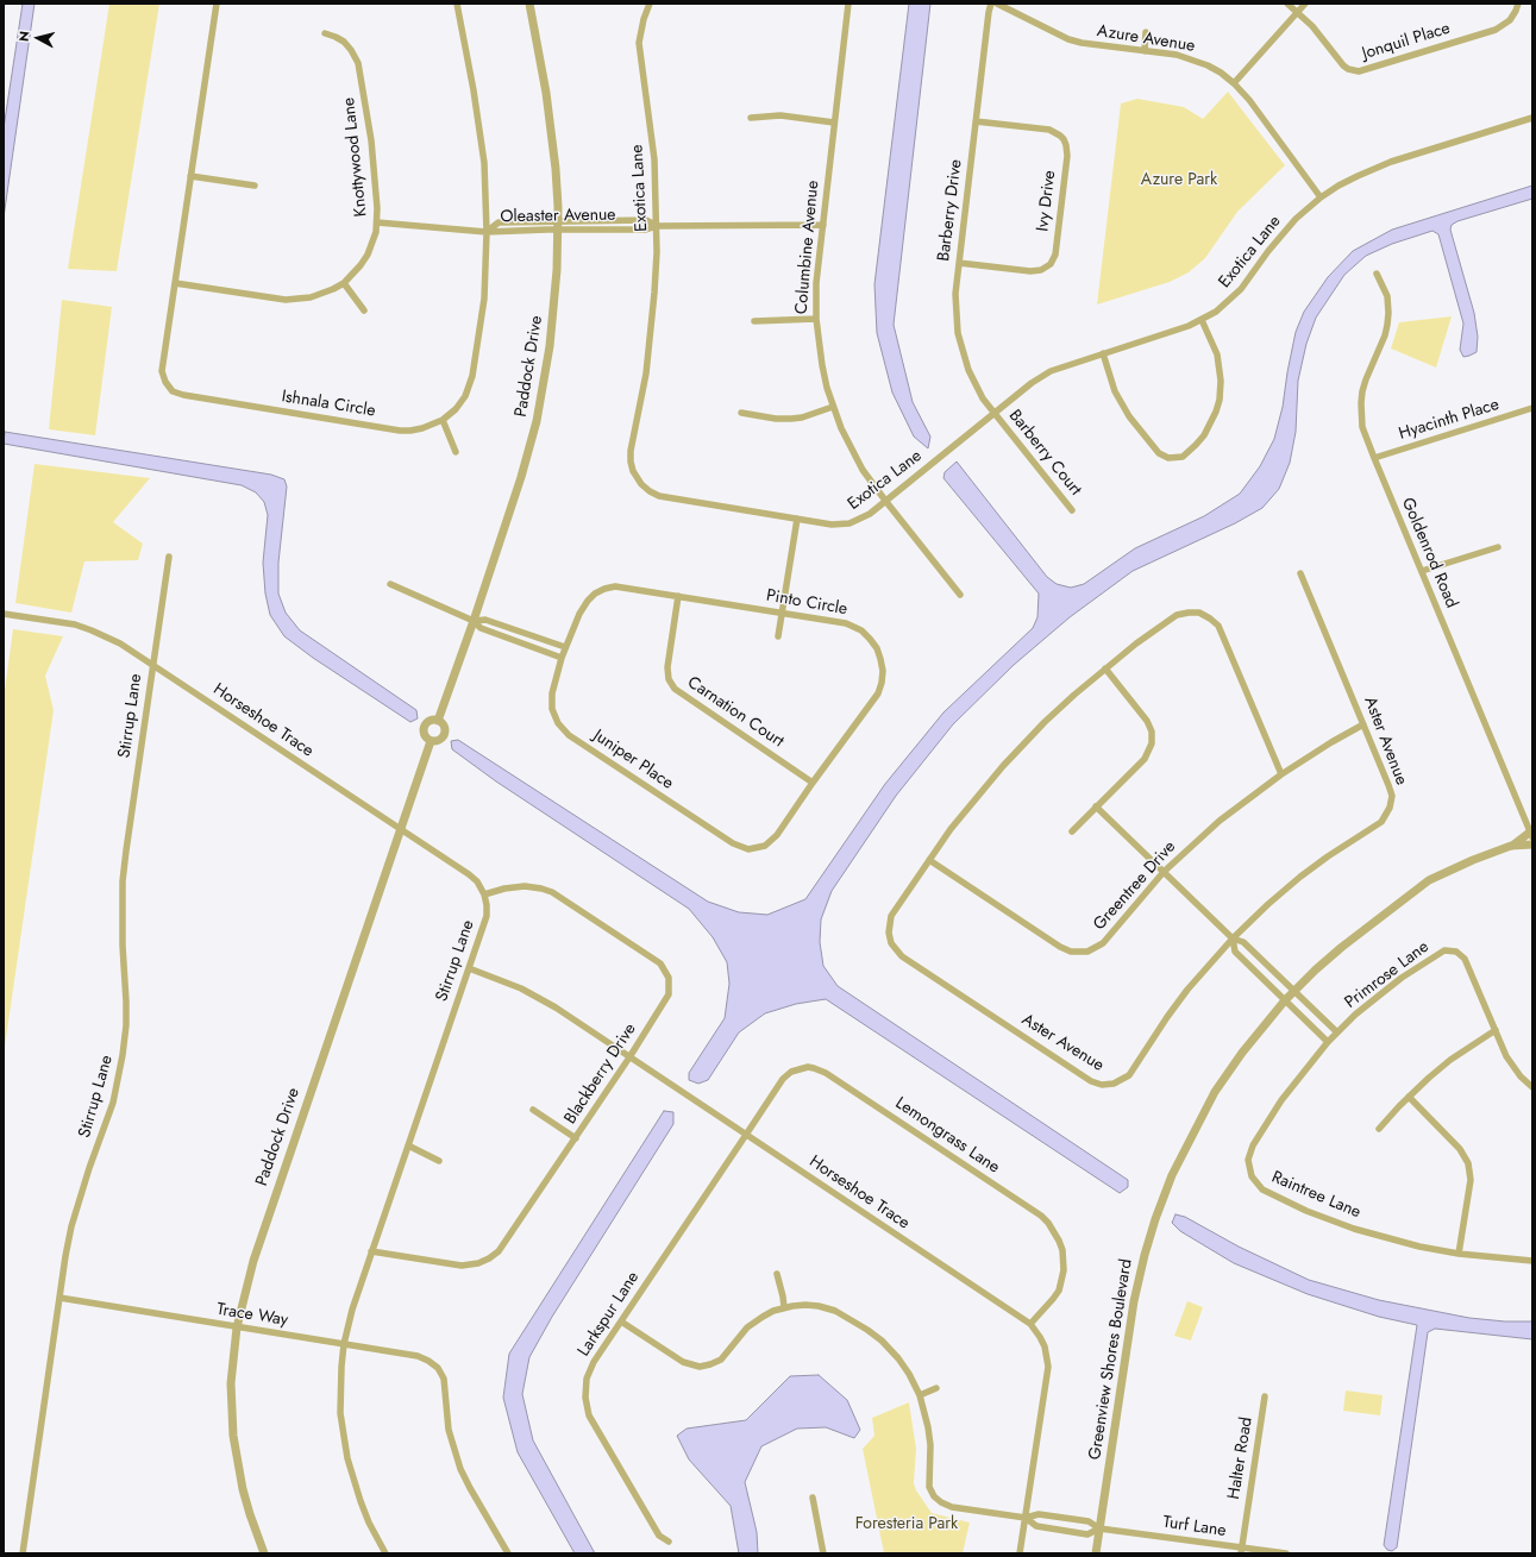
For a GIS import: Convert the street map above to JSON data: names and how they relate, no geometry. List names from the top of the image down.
{
  "streets": {
    "street": [
      "Azure Avenue",
      "Jonquil Place",
      "Knottywood Lane",
      "Exotica Lane",
      "Ivy Drive",
      "Barberry Drive",
      "Oleaster Avenue",
      "Columbine Avenue",
      "Paddock Drive",
      "Ishnala Circle",
      "Hyacinth Place",
      "Barberry Court",
      "Goldenrod Road",
      "Pinto Circle",
      "Carnation Court",
      "Stirrup Lane",
      "Horseshoe Trace",
      "Aster Avenue",
      "Juniper Place",
      "Greentree Drive",
      "Primrose Lane",
      "Blackberry Drive",
      "Lemongrass Lane",
      "Raintree Lane",
      "Larkspur Lane",
      "Trace Way",
      "Greenview Shores Boulevard",
      "Halter Road",
      "Turf Lane"
    ]
  },
  "crossings": [
    ["Azure Avenue", "Exotica Lane"],
    ["Knottywood Lane", "Oleaster Avenue"],
    ["Knottywood Lane", "Ishnala Circle"],
    ["Exotica Lane", "Barberry Drive"],
    ["Exotica Lane", "Oleaster Avenue"],
    ["Exotica Lane", "Columbine Avenue"],
    ["Exotica Lane", "Barberry Court"],
    ["Ivy Drive", "Barberry Drive"],
    ["Barberry Drive", "Barberry Court"],
    ["Oleaster Avenue", "Columbine Avenue"],
    ["Oleaster Avenue", "Paddock Drive"],
    ["Oleaster Avenue", "Ishnala Circle"],
    ["Paddock Drive", "Horseshoe Trace"],
    ["Paddock Drive", "Trace Way"],
    ["Hyacinth Place", "Goldenrod Road"],
    ["Goldenrod Road", "Greenview Shores Boulevard"],
    ["Pinto Circle", "Carnation Court"],
    ["Pinto Circle", "Juniper Place"],
    ["Stirrup Lane", "Horseshoe Trace"],
    ["Stirrup Lane", "Blackberry Drive"],
    ["Stirrup Lane", "Trace Way"],
    ["Horseshoe Trace", "Blackberry Drive"],
    ["Horseshoe Trace", "Lemongrass Lane"],
    ["Horseshoe Trace", "Larkspur Lane"],
    ["Horseshoe Trace", "Turf Lane"],
    ["Aster Avenue", "Greentree Drive"],
    ["Primrose Lane", "Raintree Lane"],
    ["Lemongrass Lane", "Larkspur Lane"],
    ["Greenview Shores Boulevard", "Turf Lane"],
    ["Halter Road", "Turf Lane"]
  ],
  "parks": ["Azure Park", "Foresteria Park"],
  "north": "left"
}
